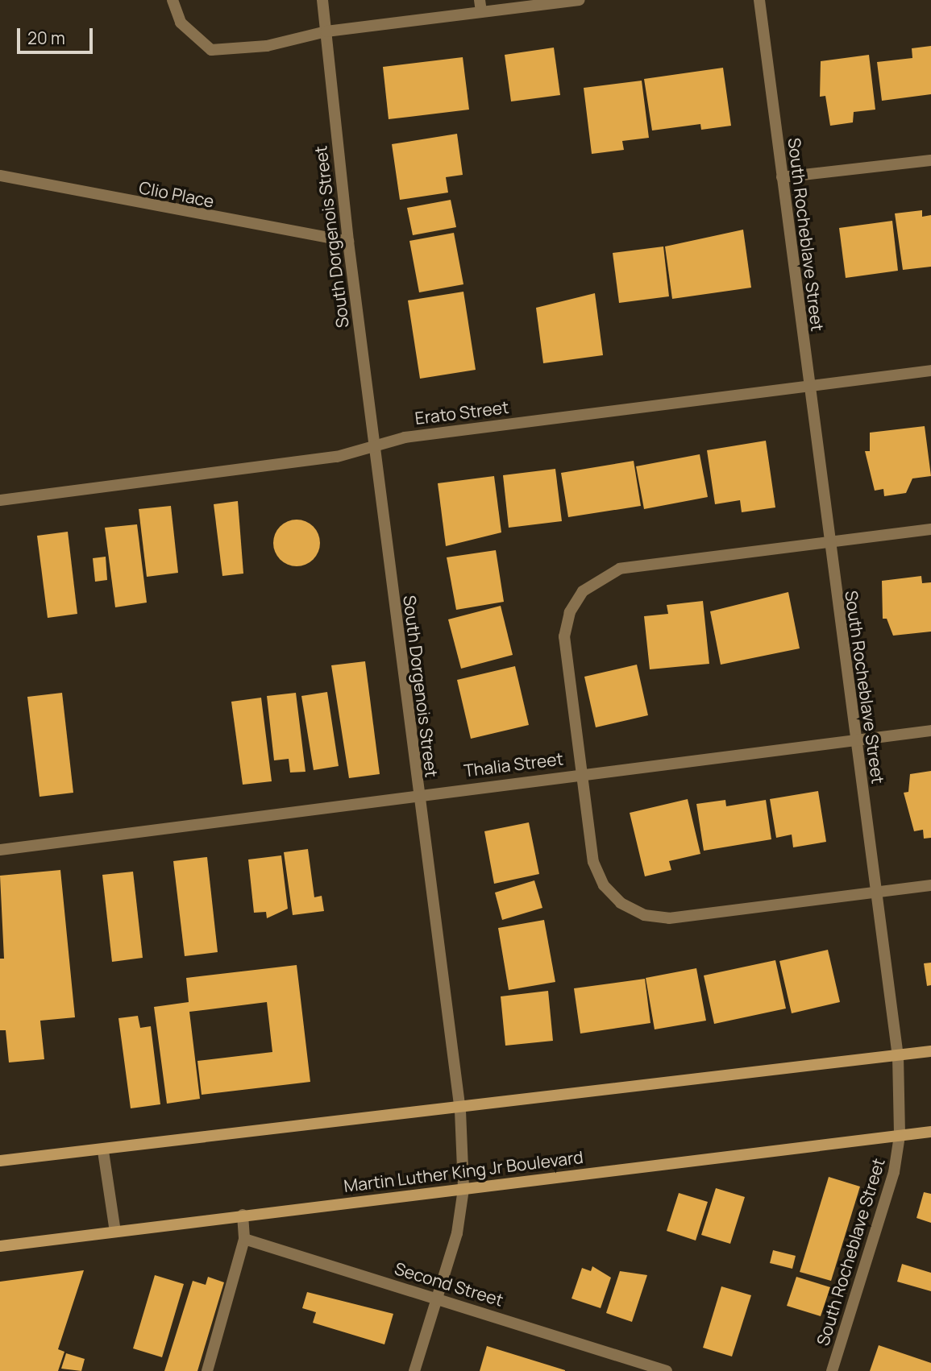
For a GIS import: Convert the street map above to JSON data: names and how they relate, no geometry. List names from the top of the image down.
{
  "streets": {
    "street": [
      "Clio Place",
      "South Rocheblave Street",
      "South Dorgenois Street",
      "Erato Street",
      "Thalia Street",
      "Martin Luther King Jr Boulevard",
      "Second Street"
    ]
  },
  "crossings": [
    ["Clio Place", "South Dorgenois Street"],
    ["South Rocheblave Street", "Erato Street"],
    ["South Rocheblave Street", "Thalia Street"],
    ["South Rocheblave Street", "Martin Luther King Jr Boulevard"],
    ["South Dorgenois Street", "Erato Street"],
    ["South Dorgenois Street", "Thalia Street"],
    ["South Dorgenois Street", "Martin Luther King Jr Boulevard"],
    ["South Dorgenois Street", "Second Street"]
  ],
  "scale_bar": "20 m"
}
